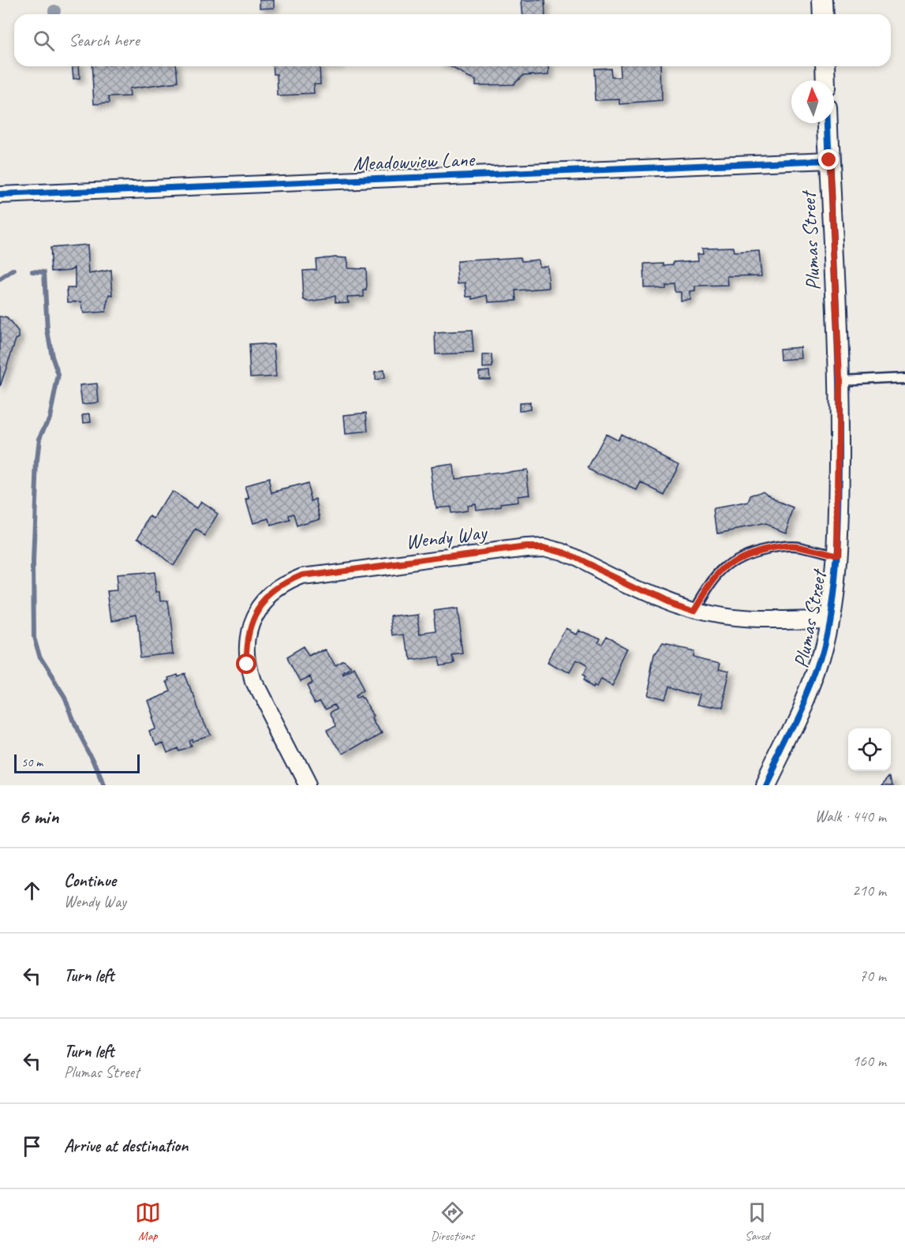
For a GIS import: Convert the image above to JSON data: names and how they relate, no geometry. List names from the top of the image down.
{
  "streets": {
    "street": ["Meadowview Lane", "Plumas Street", "Wendy Way"]
  },
  "crossings": [
    ["Meadowview Lane", "Plumas Street"],
    ["Plumas Street", "Wendy Way"]
  ],
  "scale_bar": "50 m",
  "north": "top",
  "page": {
    "search": "Search here",
    "scale": "50 m",
    "heading": ["6 min", "Walk · 440 m"],
    "list": [
      ["Continue", "Wendy Way", "210 m"],
      ["Turn left", "70 m"],
      ["Turn left", "Plumas Street", "160 m"],
      "Arrive at destination"
    ],
    "nav": ["Map", "Directions", "Saved"]
  }
}
